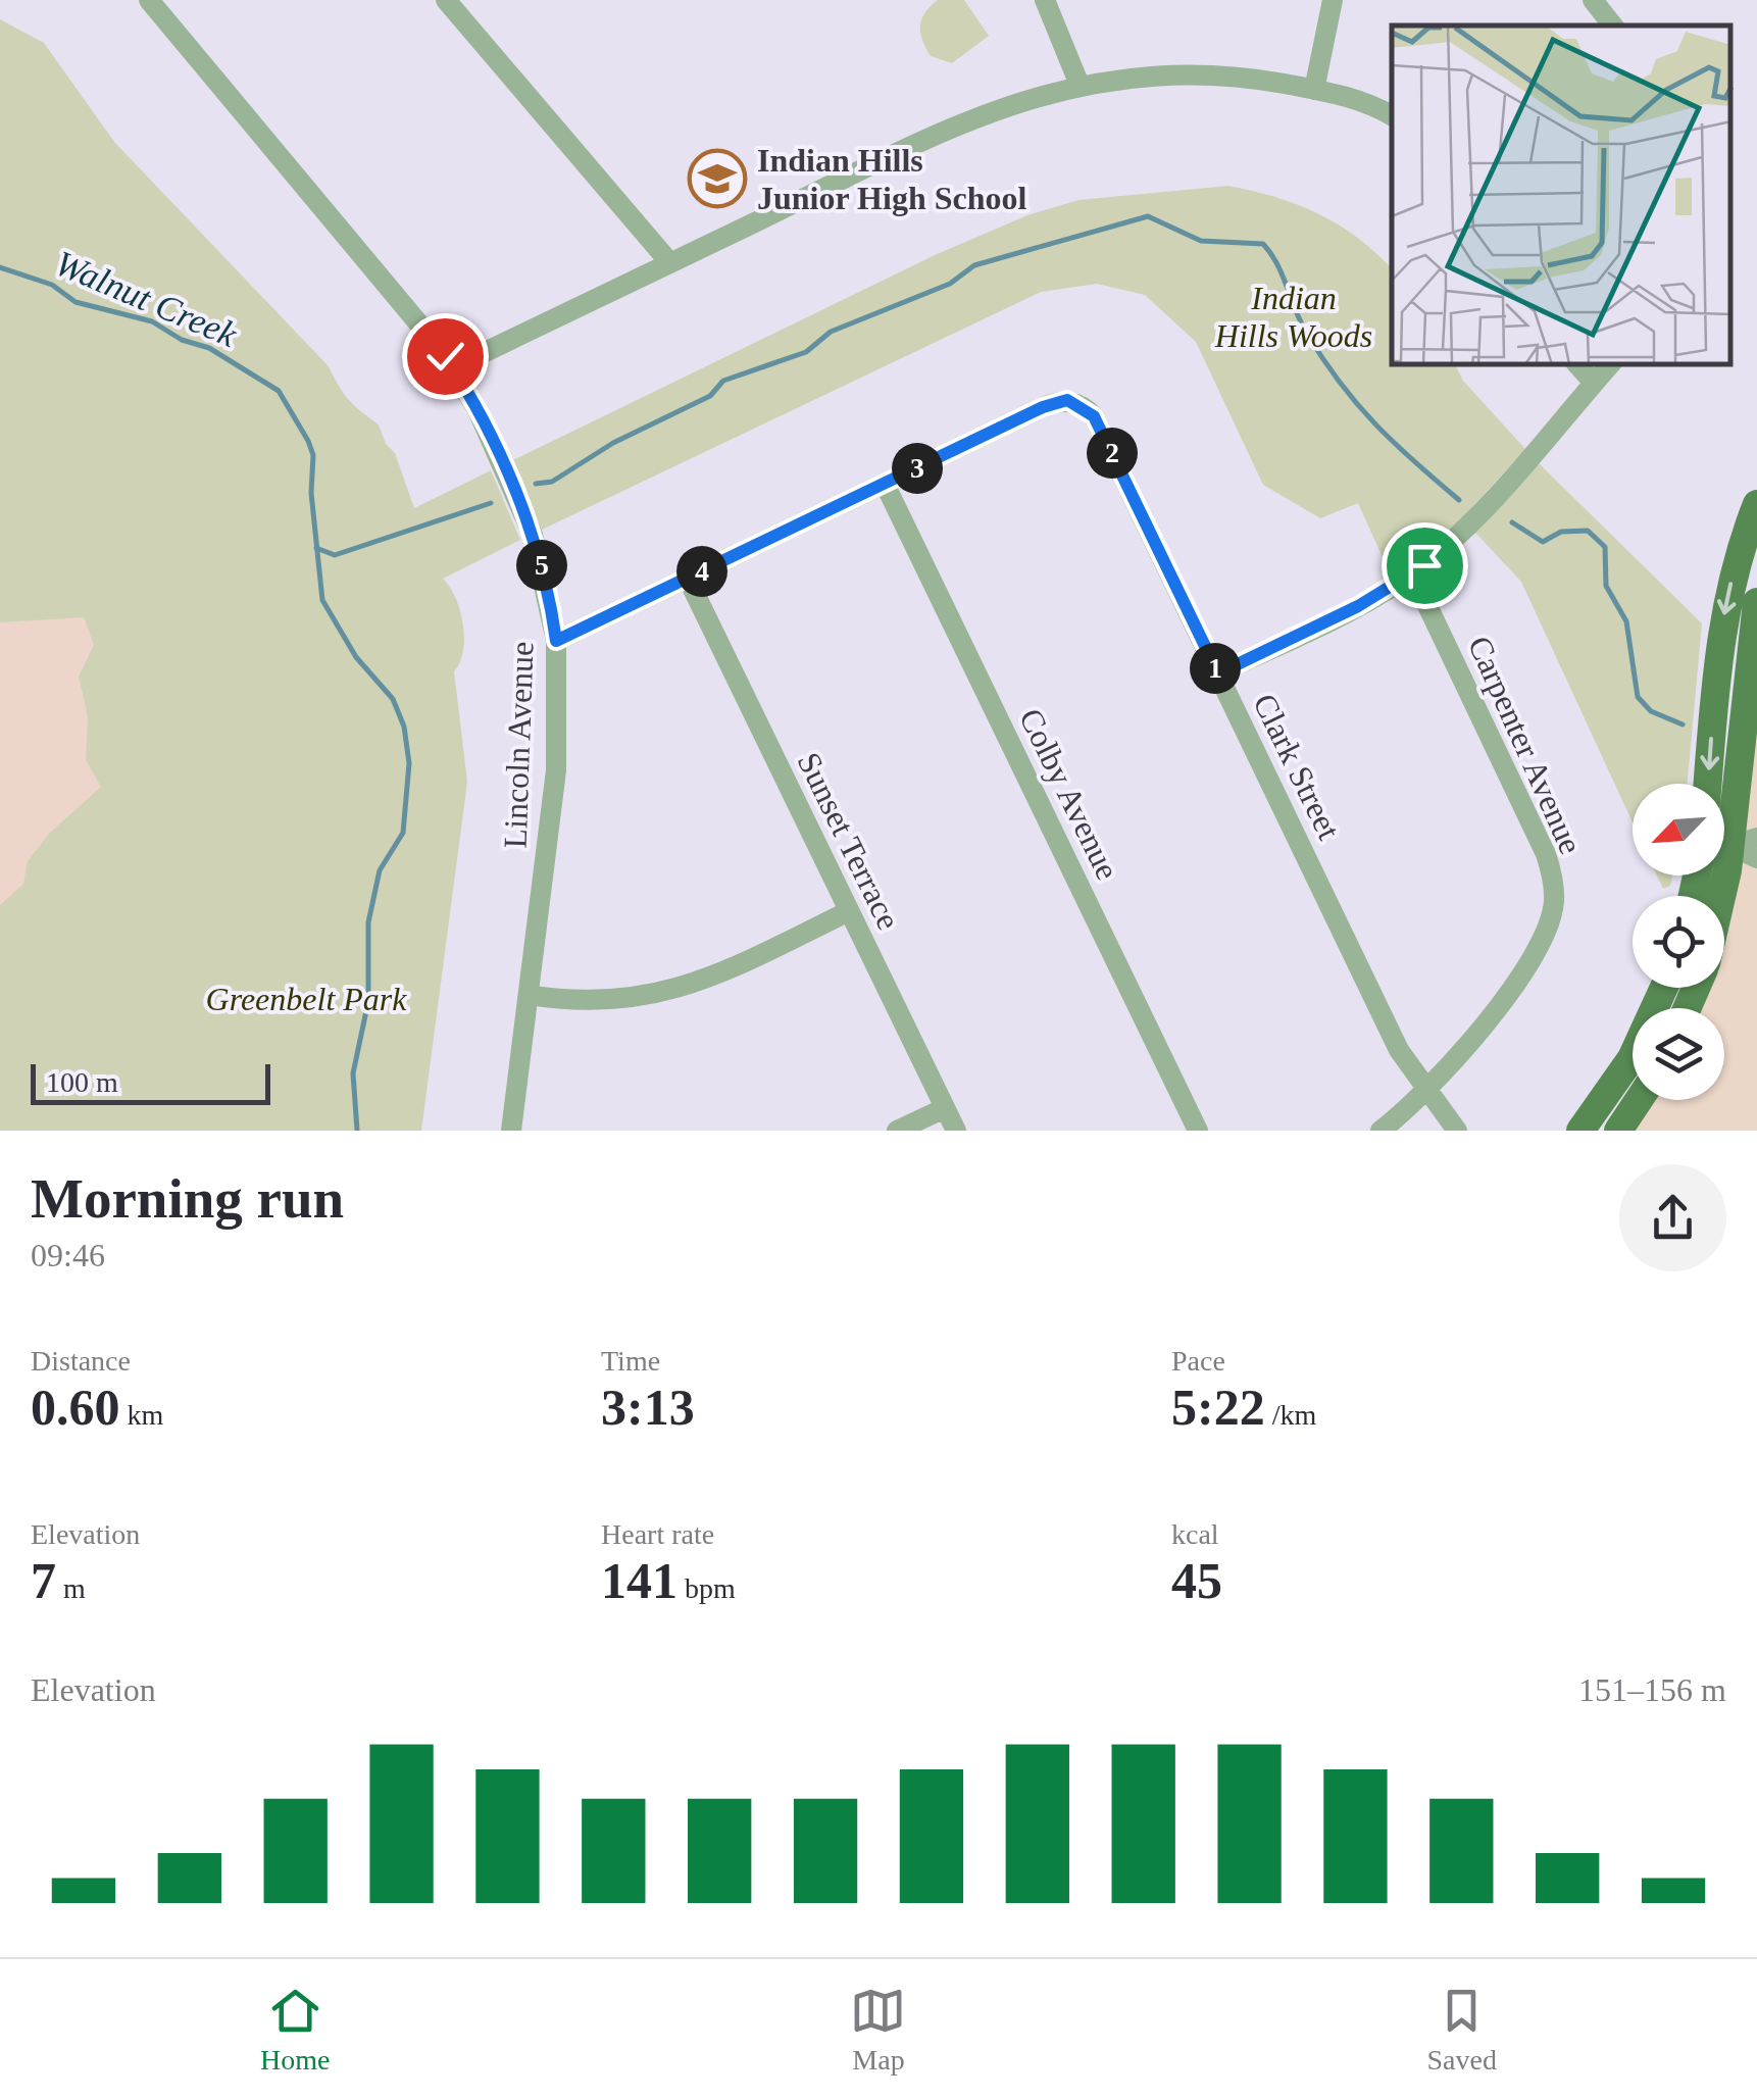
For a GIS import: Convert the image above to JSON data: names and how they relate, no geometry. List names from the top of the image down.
{
  "streets": {
    "street": [
      "Lincoln Avenue",
      "Carpenter Avenue",
      "Clark Street",
      "Colby Avenue",
      "Sunset Terrace"
    ]
  },
  "crossings": [
    ["Carpenter Avenue", "Clark Street"],
    ["Clark Street", "Colby Avenue"]
  ],
  "water": ["Walnut Creek"],
  "parks": ["Indian Hills Woods", "Greenbelt Park"],
  "places": {
    "school or university": ["Indian Hills Junior High School"]
  },
  "scale_bar": "100 m",
  "north": "bottom left",
  "page": {
    "pins": [
      "2",
      "3",
      "5",
      "4",
      "1"
    ],
    "scale": "100 m",
    "heading": ["Morning run", "09:46"],
    "stats": [
      ["Distance", "0.60 km"],
      ["Time", "3:13"],
      ["Pace", "5:22 /km"],
      ["Elevation", "7 m"],
      ["Heart rate", "141 bpm"],
      ["kcal", "45"]
    ],
    "chart": ["Elevation", "151–156 m"],
    "tabs": ["Home", "Map", "Saved"]
  }
}
